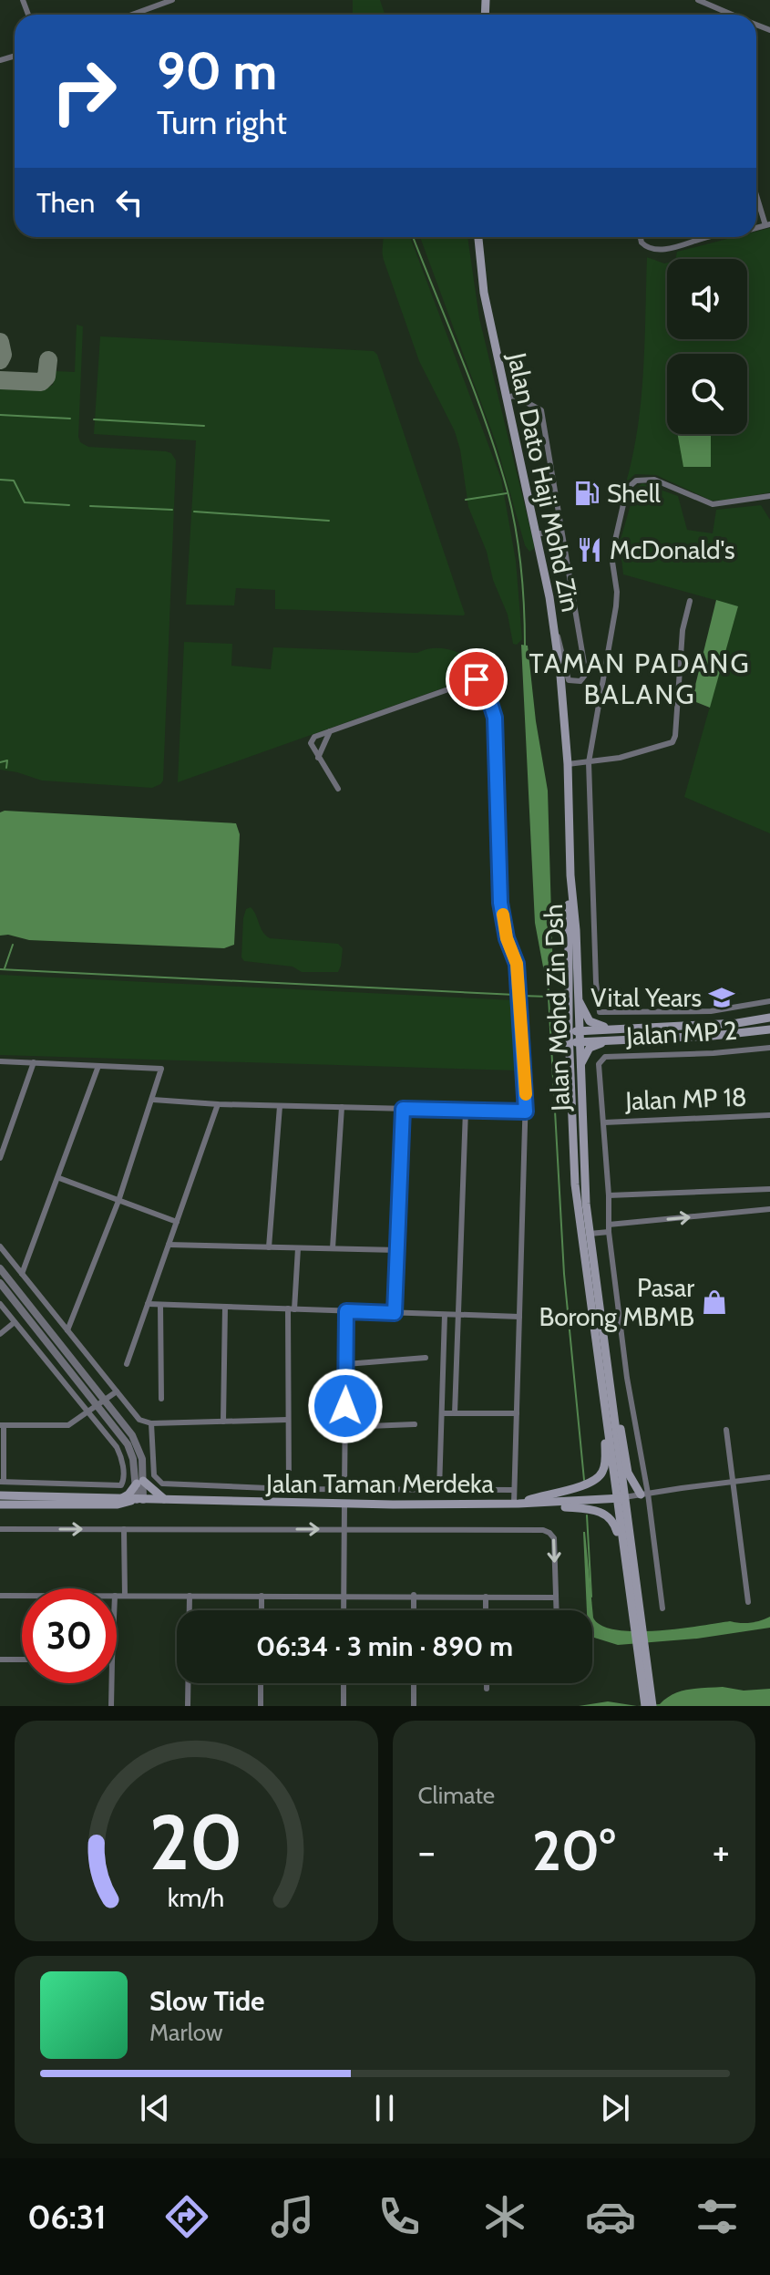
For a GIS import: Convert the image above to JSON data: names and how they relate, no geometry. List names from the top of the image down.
{
  "streets": {
    "main road": ["Jalan Dato Haji Mohd Zin", "Jalan Mohd Zin Dsh", "Jalan Taman Merdeka"],
    "street": ["Jalan MP 2", "Jalan MP 18"]
  },
  "crossings": [
    ["Jalan Dato Haji Mohd Zin", "Jalan Mohd Zin Dsh"],
    ["Jalan Mohd Zin Dsh", "Jalan Taman Merdeka"],
    ["Jalan MP 2", "Jalan MP 18"]
  ],
  "districts": ["TAMAN PADANG BALANG"],
  "places": {
    "fuel station": ["Shell"],
    "restaurant": ["McDonald's"],
    "school or university": ["Vital Years"],
    "shop": ["Pasar Borong MBMB"]
  },
  "page": {
    "turn": ["90 m", "Turn right"],
    "then": "Then",
    "limit": "30",
    "trip": "06:34 · 3 min · 890 m",
    "tile": "Climate",
    "heat": ["−", "20°", "+"],
    "song": ["Slow Tide", "Marlow"],
    "tabs": "06:31",
    "gauge": ["20", "km/h"]
  }
}
